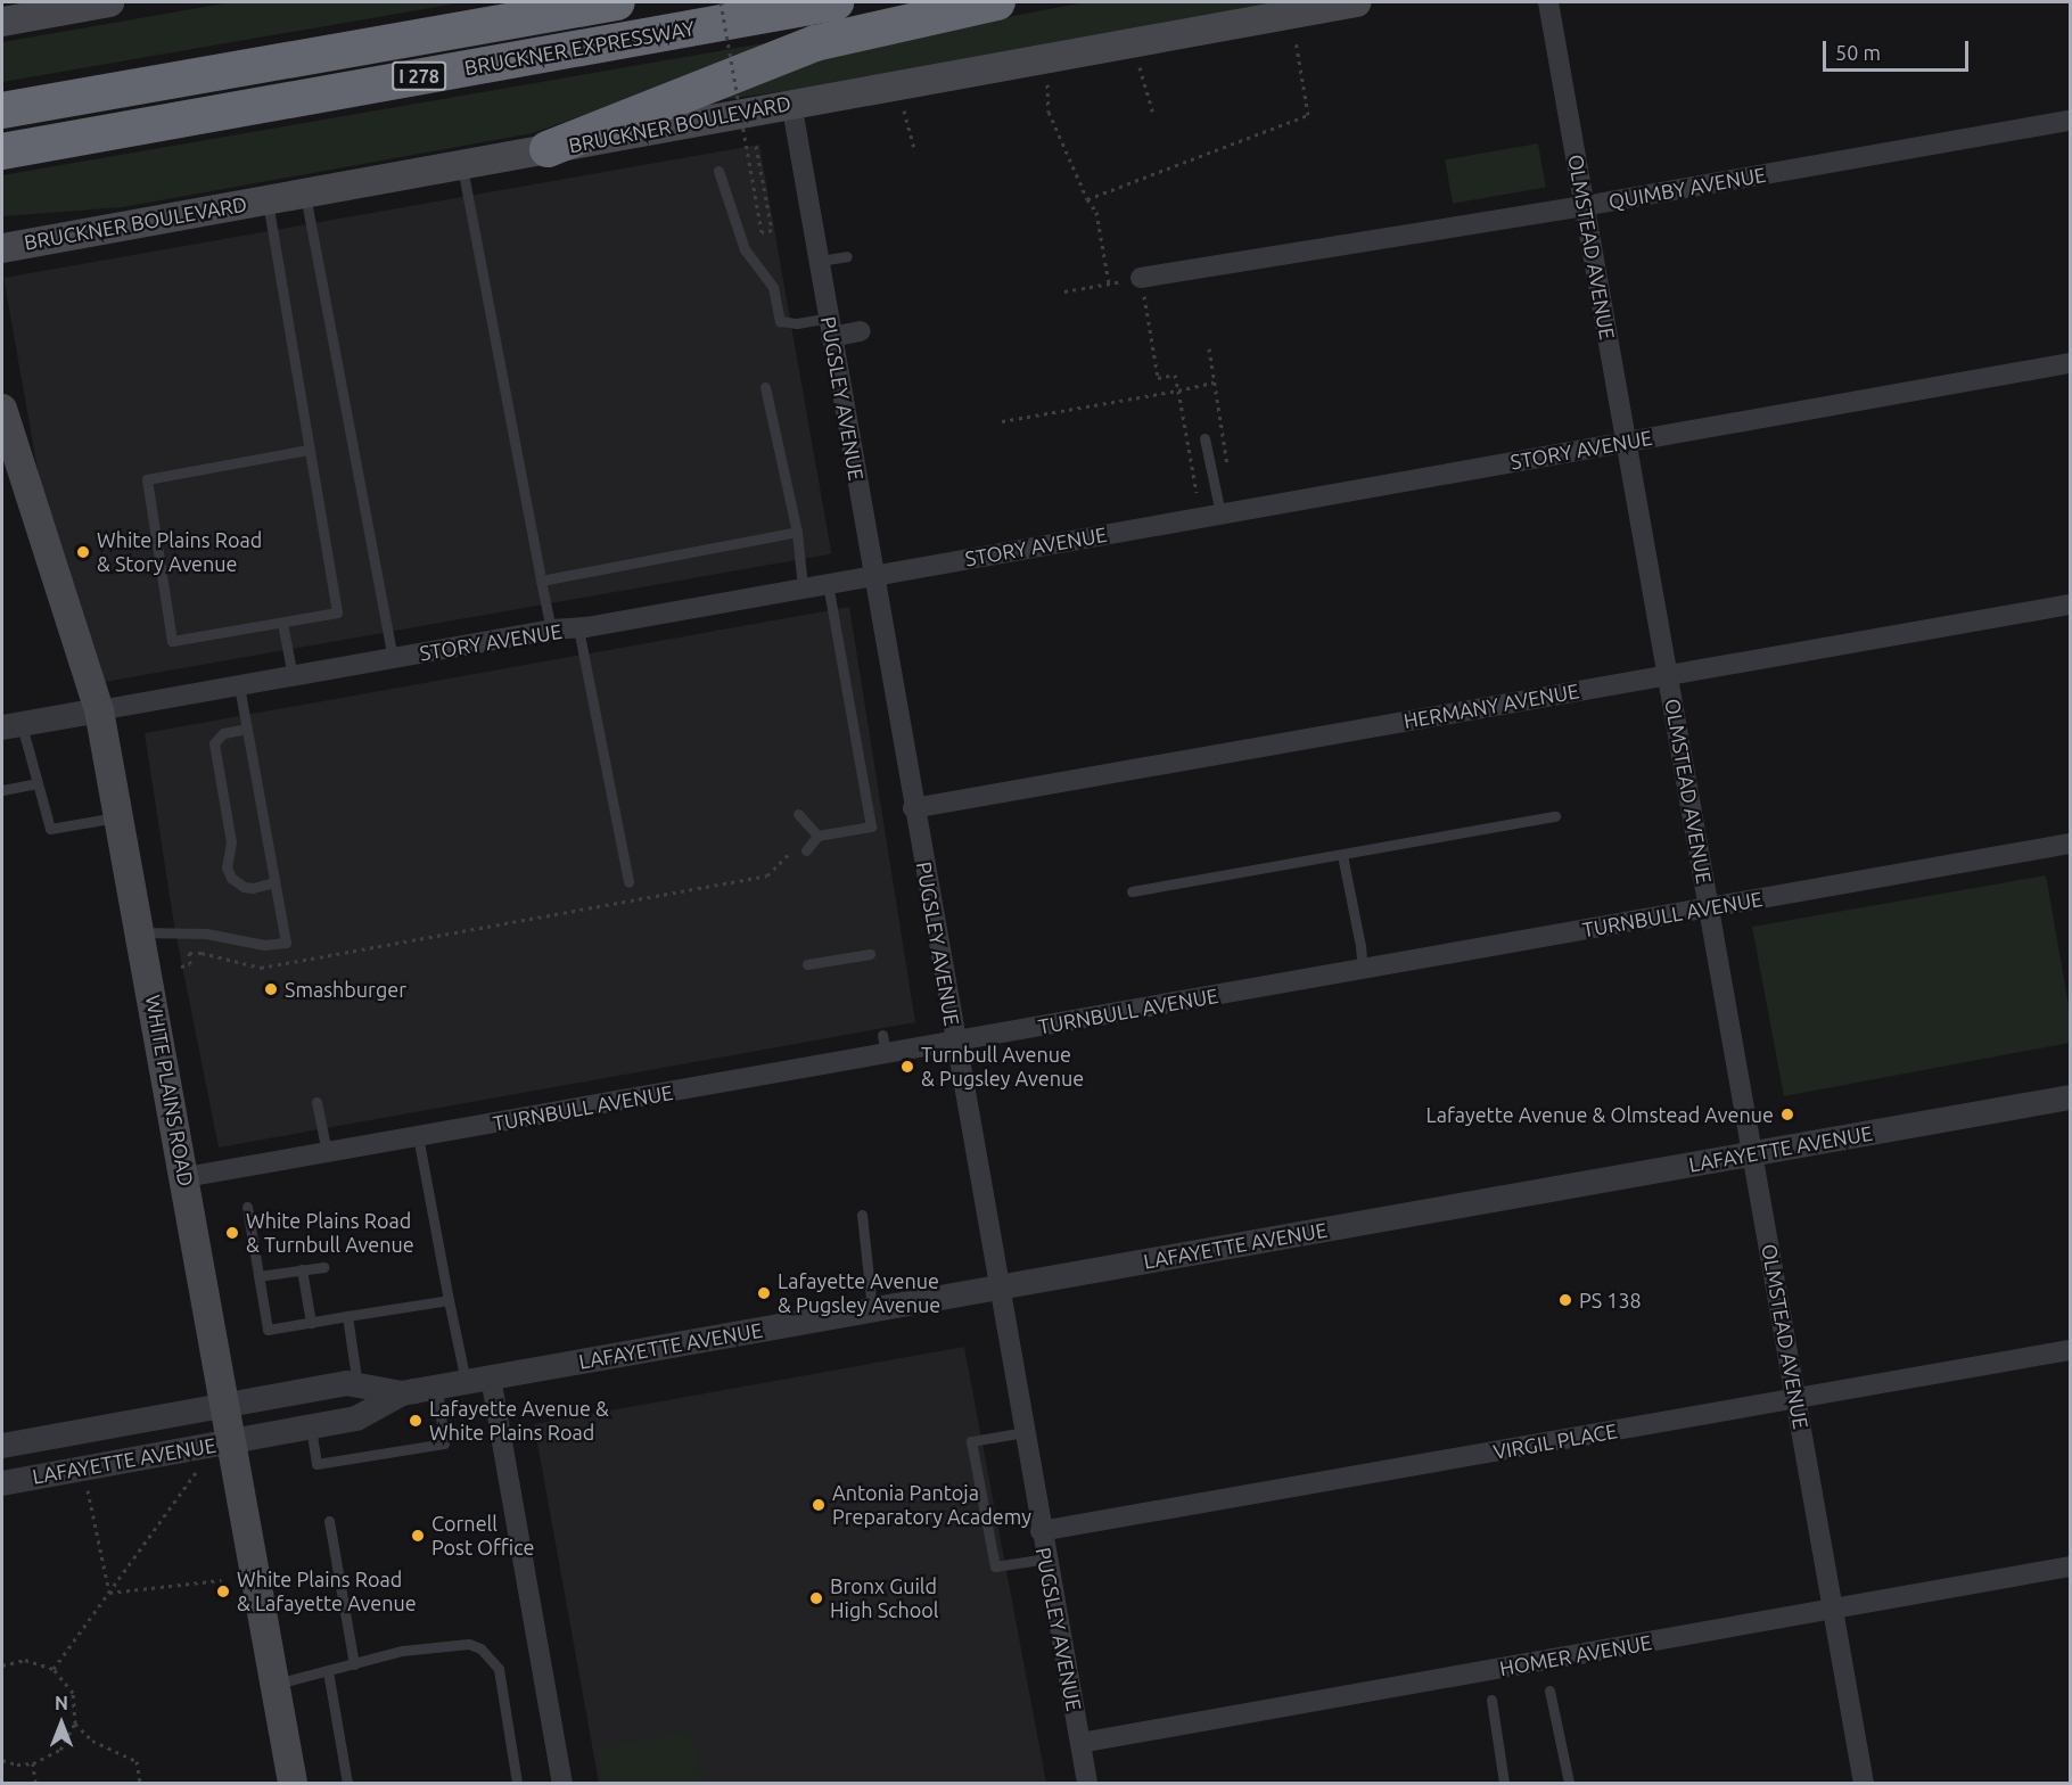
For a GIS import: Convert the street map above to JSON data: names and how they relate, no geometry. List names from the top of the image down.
{
  "streets": {
    "highway": ["BRUCKNER EXPRESSWAY", "I 278"],
    "main road": ["BRUCKNER BOULEVARD", "WHITE PLAINS ROAD"],
    "street": [
      "QUIMBY AVENUE",
      "OLMSTEAD AVENUE",
      "PUGSLEY AVENUE",
      "STORY AVENUE",
      "HERMANY AVENUE",
      "TURNBULL AVENUE",
      "LAFAYETTE AVENUE",
      "VIRGIL PLACE",
      "HOMER AVENUE"
    ]
  },
  "crossings": [
    ["BRUCKNER BOULEVARD", "PUGSLEY AVENUE"],
    ["QUIMBY AVENUE", "OLMSTEAD AVENUE"],
    ["OLMSTEAD AVENUE", "STORY AVENUE"],
    ["OLMSTEAD AVENUE", "HERMANY AVENUE"],
    ["OLMSTEAD AVENUE", "TURNBULL AVENUE"],
    ["OLMSTEAD AVENUE", "LAFAYETTE AVENUE"],
    ["OLMSTEAD AVENUE", "VIRGIL PLACE"],
    ["OLMSTEAD AVENUE", "HOMER AVENUE"],
    ["PUGSLEY AVENUE", "STORY AVENUE"],
    ["PUGSLEY AVENUE", "HERMANY AVENUE"],
    ["PUGSLEY AVENUE", "TURNBULL AVENUE"],
    ["PUGSLEY AVENUE", "LAFAYETTE AVENUE"],
    ["PUGSLEY AVENUE", "VIRGIL PLACE"],
    ["PUGSLEY AVENUE", "HOMER AVENUE"],
    ["STORY AVENUE", "WHITE PLAINS ROAD"],
    ["TURNBULL AVENUE", "WHITE PLAINS ROAD"],
    ["WHITE PLAINS ROAD", "LAFAYETTE AVENUE"]
  ],
  "places": [
    "White Plains Road & Story Avenue",
    "Smashburger",
    "Turnbull Avenue & Pugsley Avenue",
    "Lafayette Avenue & Olmstead Avenue",
    "White Plains Road & Turnbull Avenue",
    "Lafayette Avenue & Pugsley Avenue",
    "PS 138",
    "Lafayette Avenue & White Plains Road",
    "Antonia Pantoja Preparatory Academy",
    "Cornell Post Office",
    "White Plains Road & Lafayette Avenue",
    "Bronx Guild High School"
  ],
  "scale_bar": "50 m",
  "north": "top"
}
